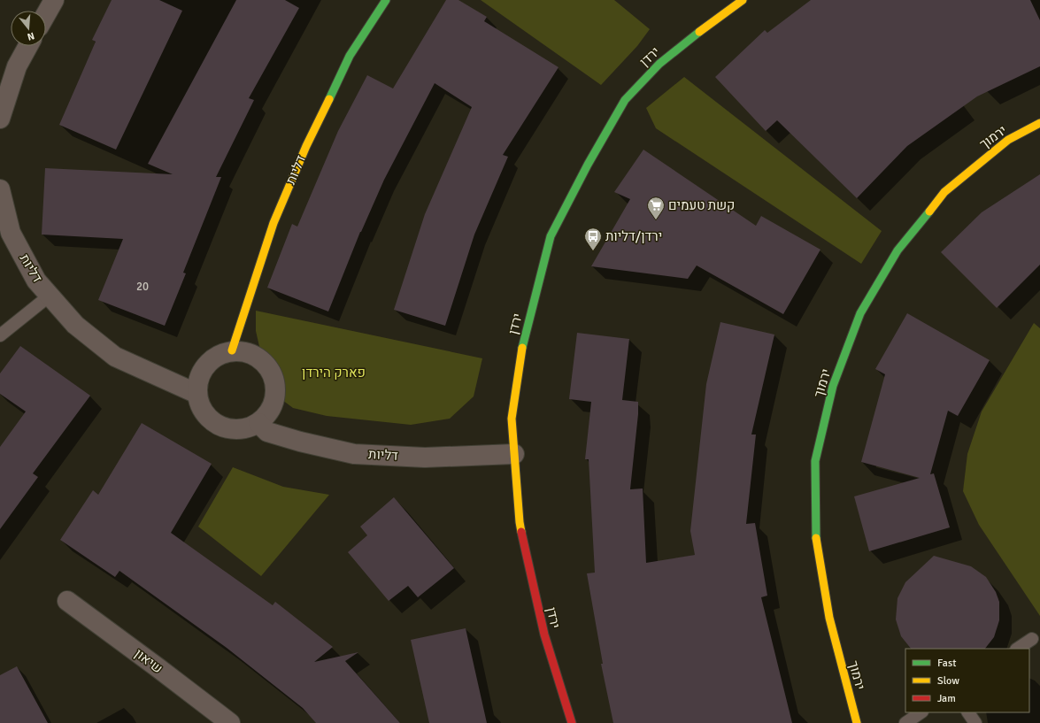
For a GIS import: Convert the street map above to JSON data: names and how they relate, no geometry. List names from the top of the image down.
{
  "streets": {
    "street": [
      "ירדן",
      "ירמוך",
      "דליות",
      "שיאון"
    ]
  },
  "crossings": [
    ["ירדן", "דליות"]
  ],
  "parks": ["פארק הירדן"],
  "places": {
    "supermarket": ["קשת טעמים"],
    "bus stop": ["ירדן/דליות"]
  },
  "house_numbers": ["20"],
  "legend": ["Fast", "Slow", "Jam"],
  "north": "bottom"
}
